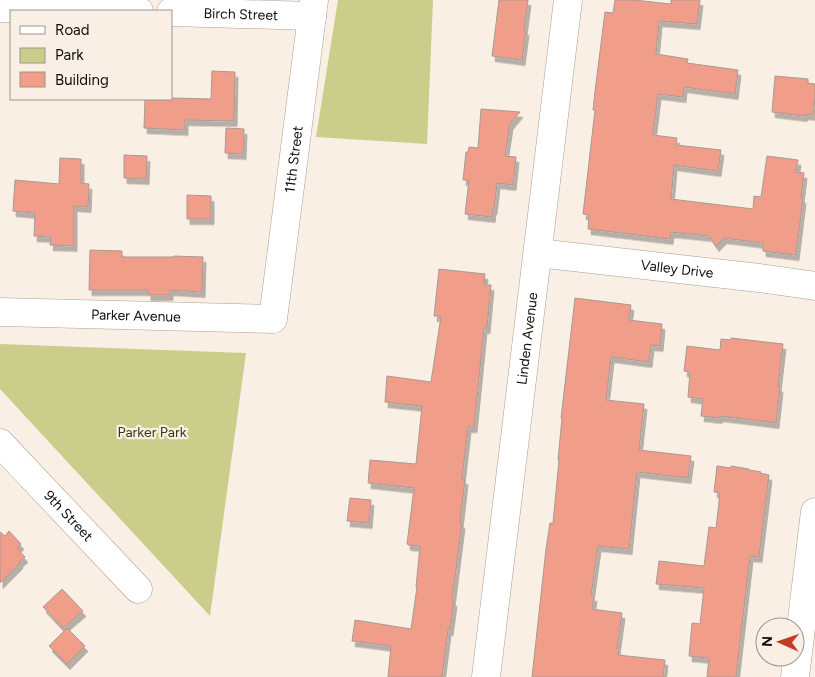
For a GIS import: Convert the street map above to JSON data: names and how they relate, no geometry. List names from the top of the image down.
{
  "streets": {
    "street": [
      "Birch Street",
      "11th Street",
      "Valley Drive",
      "Parker Avenue",
      "Linden Avenue",
      "9th Street"
    ]
  },
  "crossings": [
    ["Birch Street", "11th Street"],
    ["11th Street", "Parker Avenue"],
    ["Valley Drive", "Linden Avenue"]
  ],
  "parks": ["Parker Park"],
  "legend": ["Road", "Park", "Building"],
  "north": "left"
}
